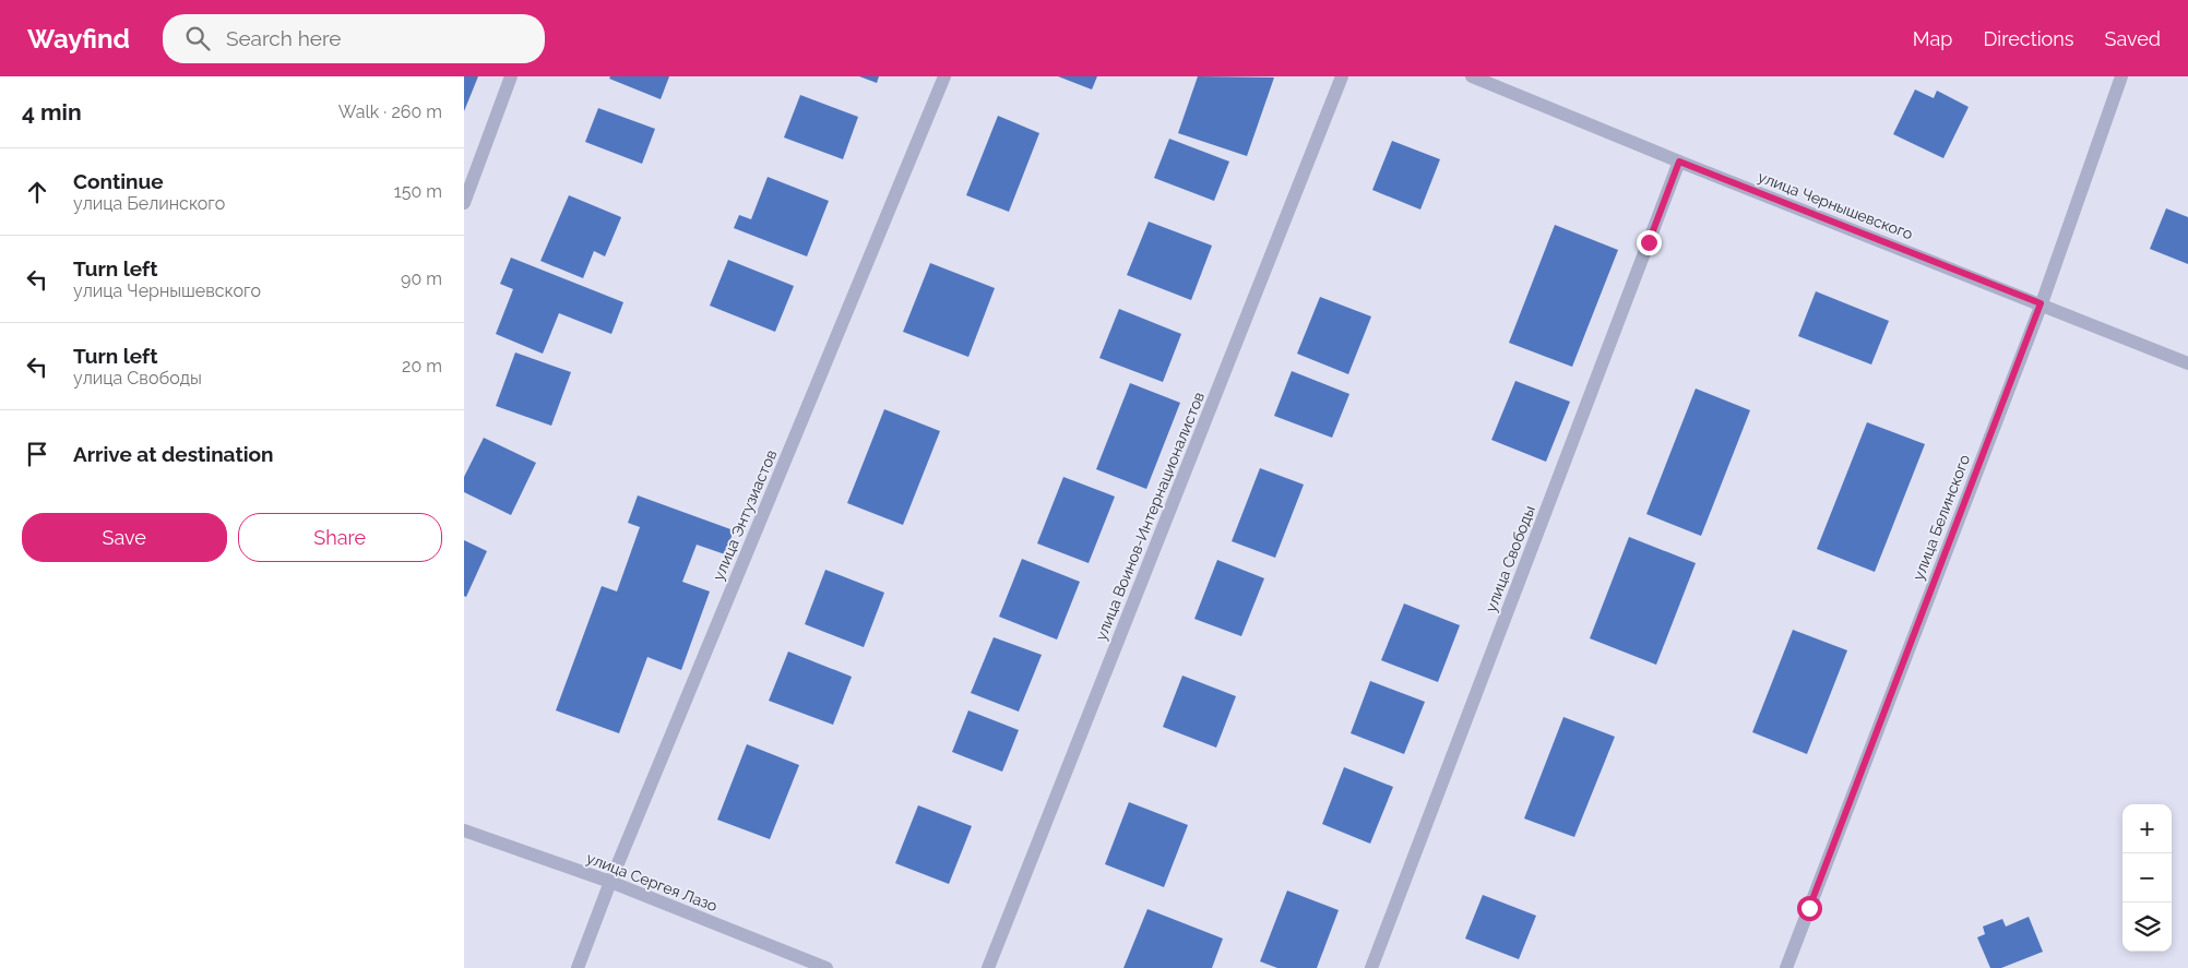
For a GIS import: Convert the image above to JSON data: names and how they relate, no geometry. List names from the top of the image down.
{
  "streets": {
    "street": [
      "улица Чернышевского",
      "улица Энтузиастов",
      "улица Воинов-Интернационалистов",
      "улица Белинского",
      "улица Свободы",
      "улица Сергея Лазо"
    ]
  },
  "crossings": [
    ["улица Чернышевского", "улица Белинского"],
    ["улица Чернышевского", "улица Свободы"],
    ["улица Энтузиастов", "улица Сергея Лазо"]
  ],
  "page": {
    "header": "Wayfind",
    "search": "Search here",
    "nav": ["Map", "Directions", "Saved"],
    "heading": ["4 min", "Walk · 260 m"],
    "list": [
      ["Continue", "улица Белинского", "150 m"],
      ["Turn left", "улица Чернышевского", "90 m"],
      ["Turn left", "улица Свободы", "20 m"],
      "Arrive at destination"
    ],
    "buttons": ["Save", "Share"],
    "map_buttons": ["+", "−"]
  }
}
